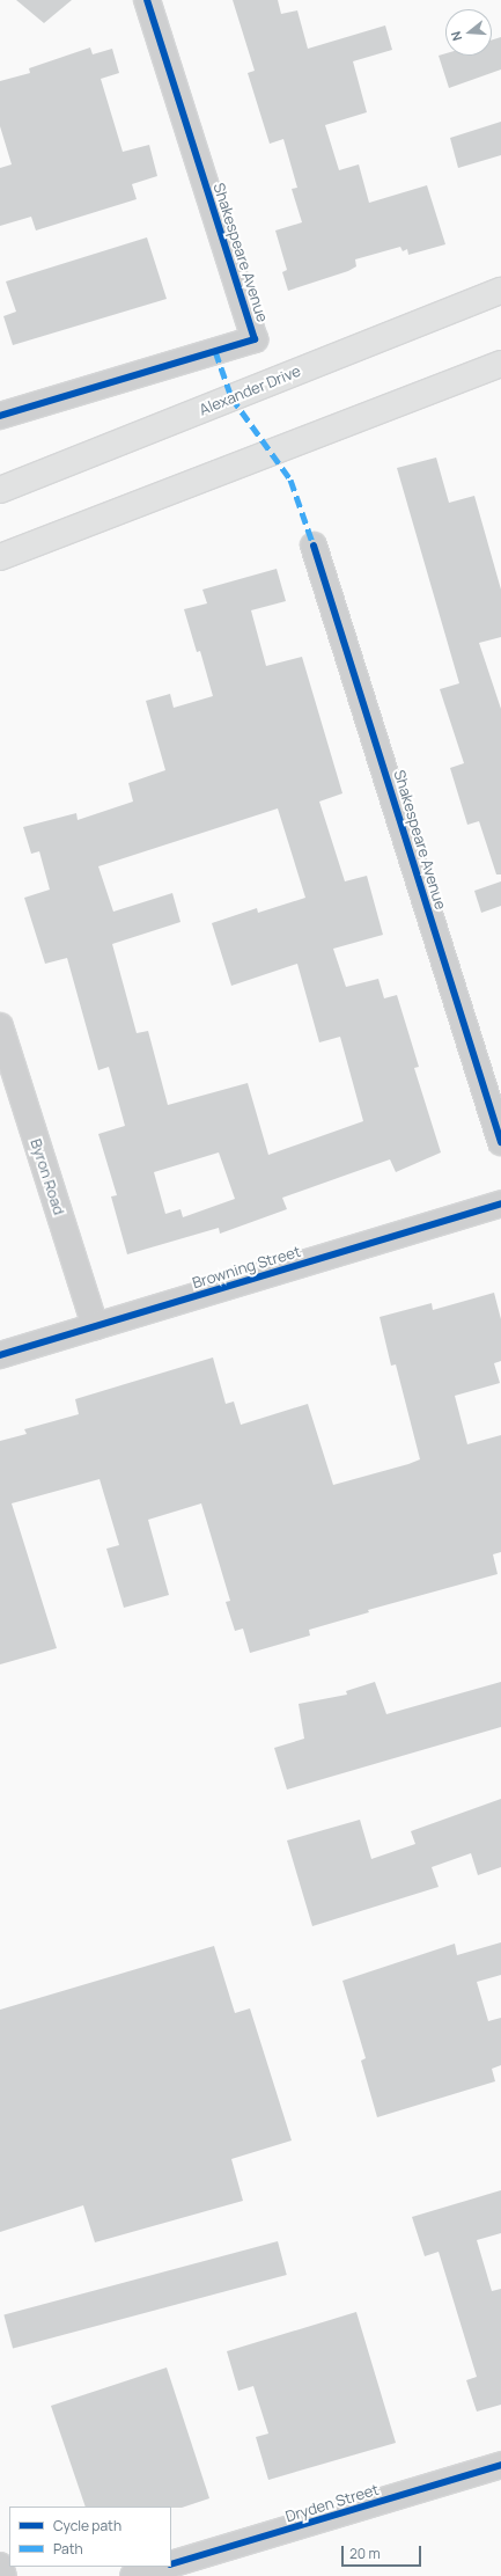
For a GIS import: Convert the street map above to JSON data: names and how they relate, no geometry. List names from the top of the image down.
{
  "streets": {
    "main road": ["Alexander Drive"],
    "street": [
      "Shakespeare Avenue",
      "Byron Road",
      "Browning Street",
      "Dryden Street"
    ]
  },
  "crossings": [
    ["Byron Road", "Browning Street"]
  ],
  "legend": ["Cycle path", "Path"],
  "scale_bar": "20 m",
  "north": "left"
}
